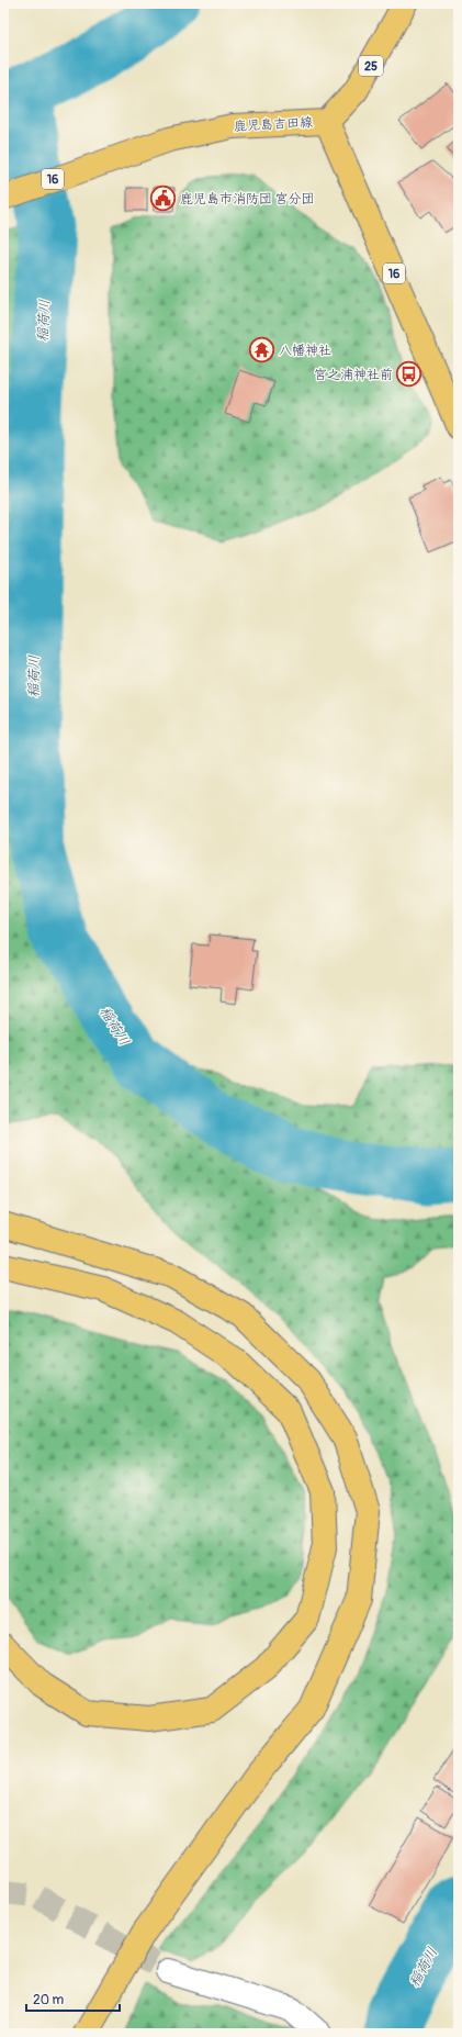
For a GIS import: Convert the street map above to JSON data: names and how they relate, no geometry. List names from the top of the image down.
{
  "streets": {
    "main road": ["25", "鹿児島吉田線", "16"]
  },
  "crossings": [
    ["25", "鹿児島吉田線"]
  ],
  "water": ["稲荷川"],
  "places": {
    "public building": ["鹿児島市消防団 宮分団"],
    "temple": ["八幡神社"],
    "bus stop": ["宮之浦神社前"]
  },
  "scale_bar": "20 m"
}
